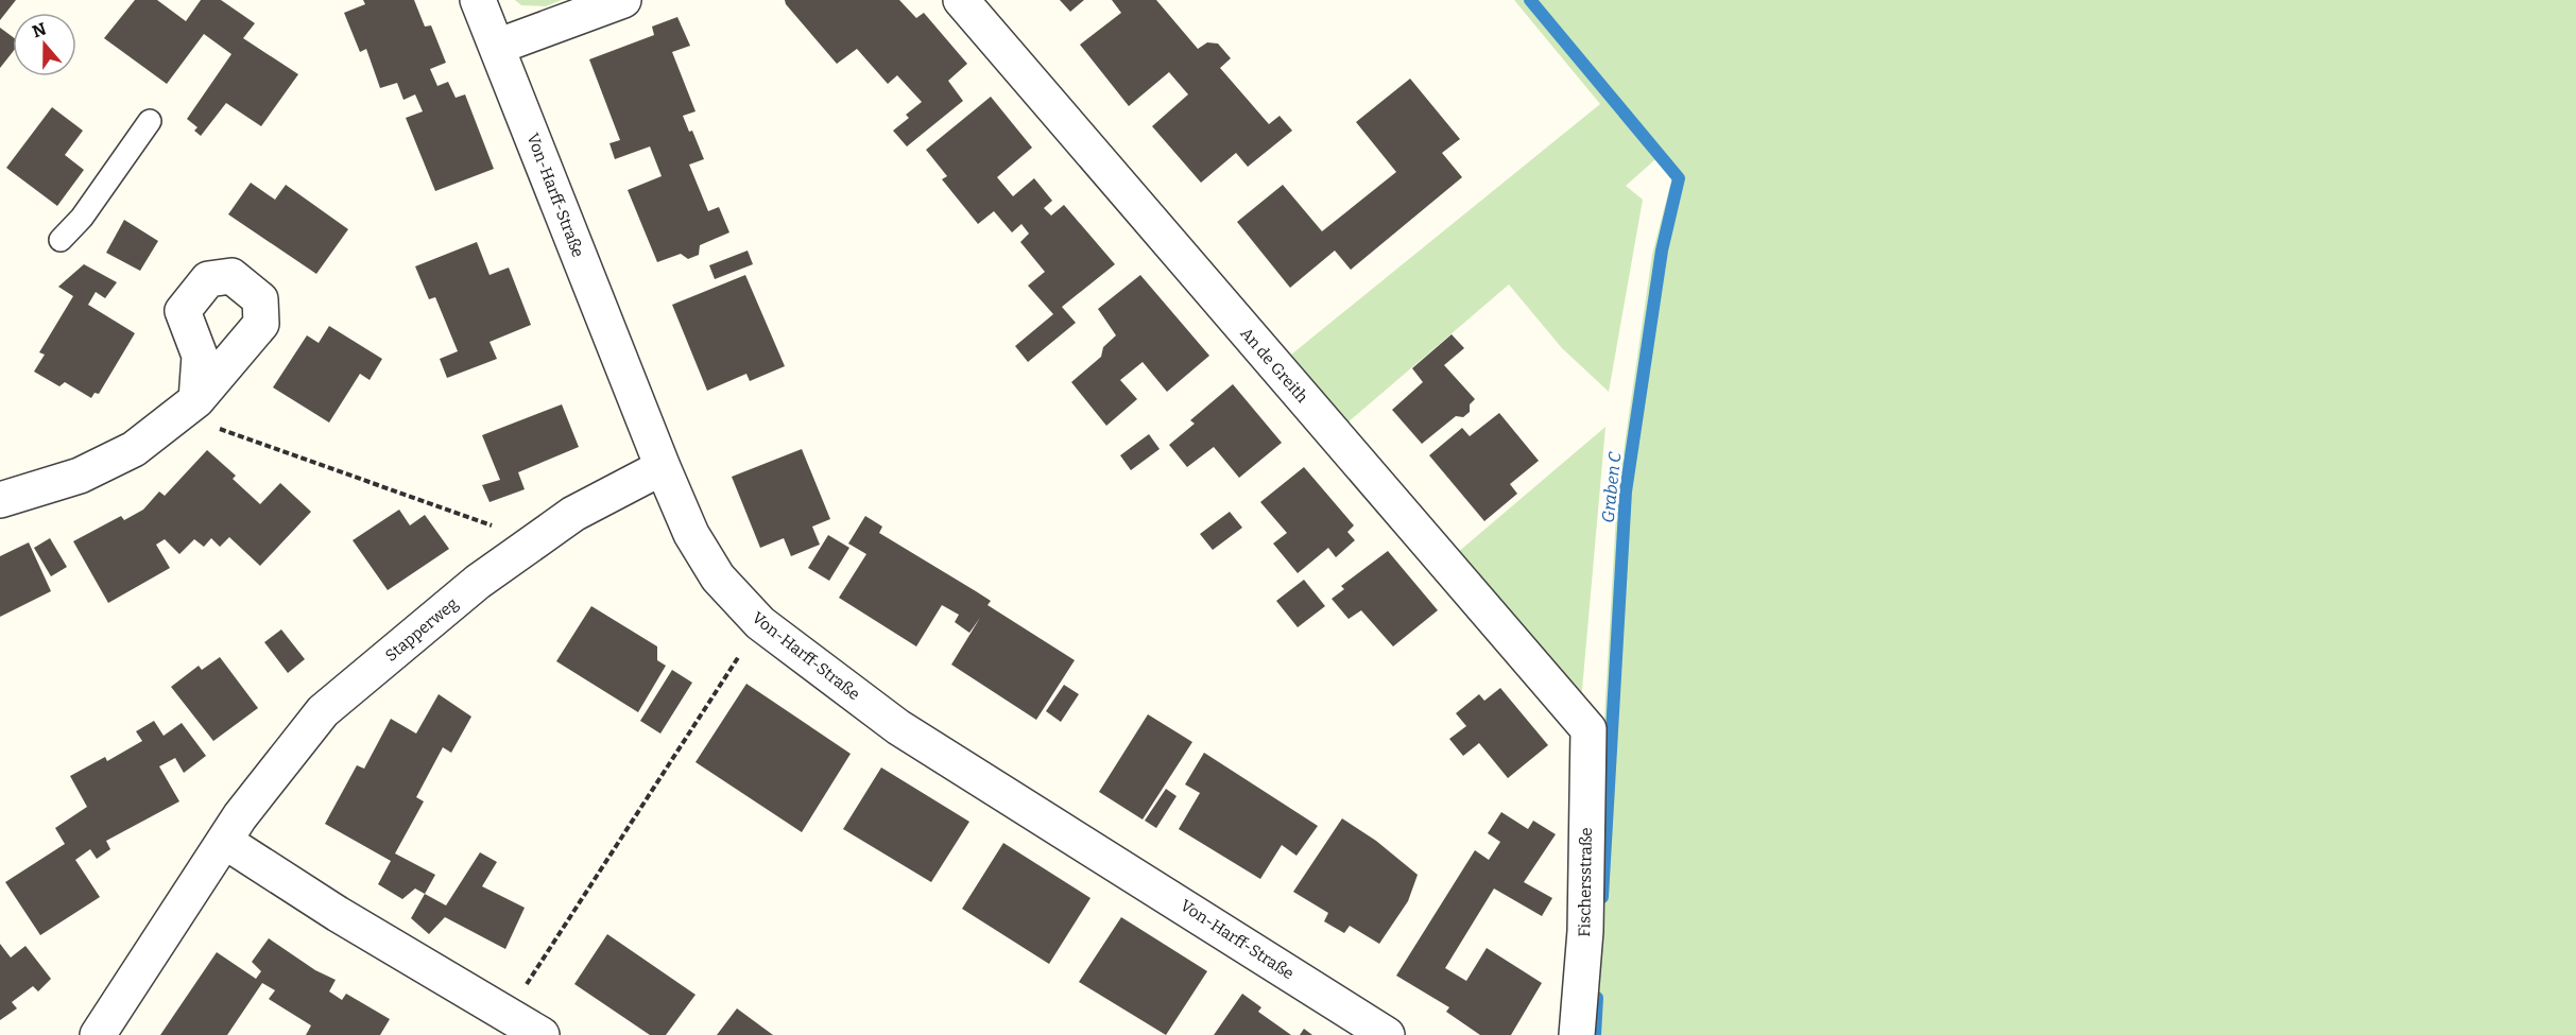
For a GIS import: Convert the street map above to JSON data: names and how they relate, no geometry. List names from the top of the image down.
{
  "streets": {
    "street": [
      "Von-Harff-Straße",
      "An de Greith",
      "Stapperweg",
      "Fischersstraße"
    ]
  },
  "crossings": [
    ["Von-Harff-Straße", "Stapperweg"],
    ["An de Greith", "Fischersstraße"]
  ],
  "water": ["Graben C"],
  "north": "top"
}
